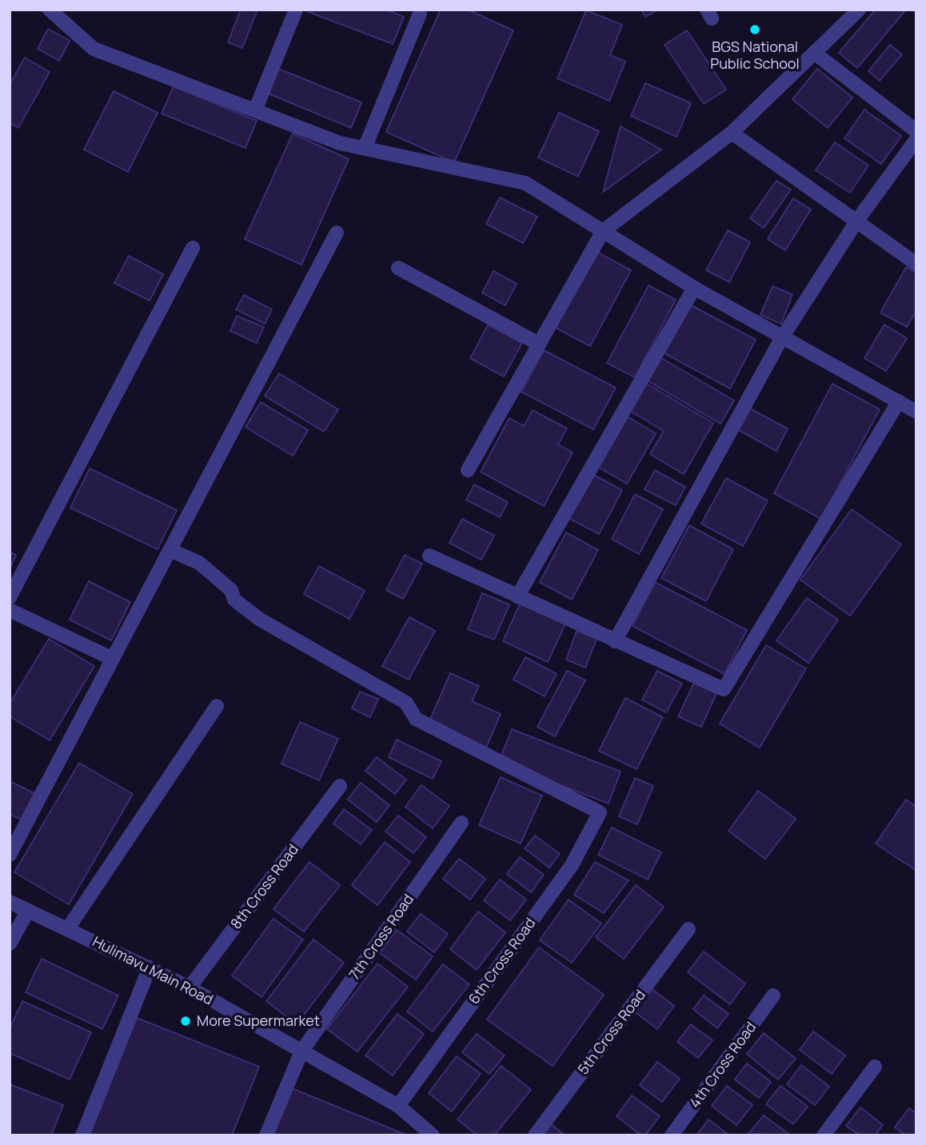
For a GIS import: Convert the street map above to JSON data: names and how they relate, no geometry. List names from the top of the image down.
{
  "streets": {
    "street": [
      "8th Cross Road",
      "7th Cross Road",
      "6th Cross Road",
      "Hulimavu Main Road",
      "5th Cross Road",
      "4th Cross Road"
    ]
  },
  "crossings": [
    ["8th Cross Road", "Hulimavu Main Road"],
    ["7th Cross Road", "Hulimavu Main Road"],
    ["6th Cross Road", "Hulimavu Main Road"]
  ],
  "places": ["BGS National Public School", "More Supermarket"]
}
